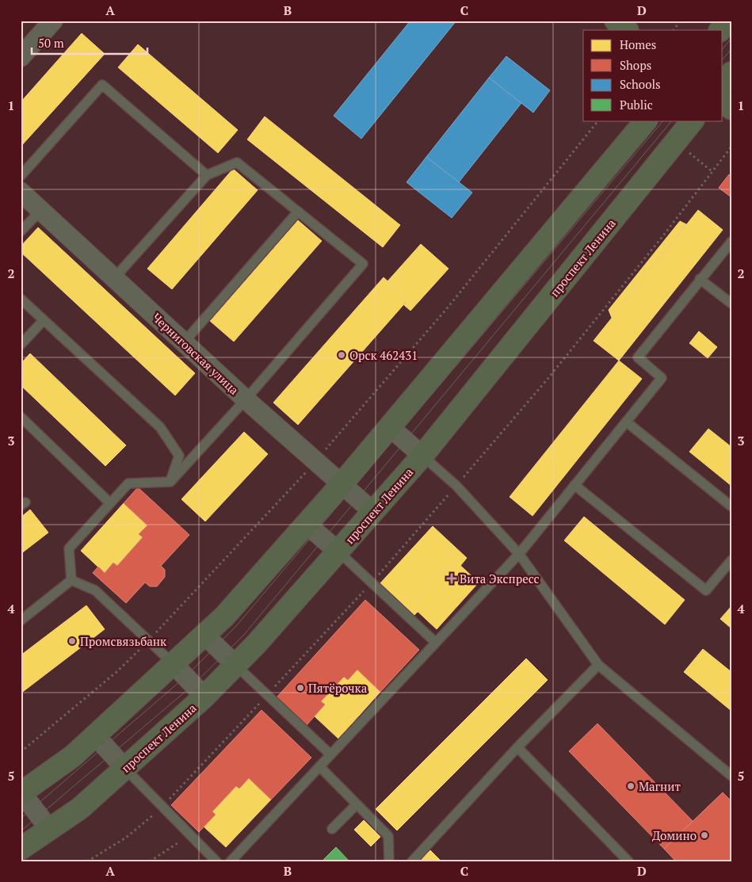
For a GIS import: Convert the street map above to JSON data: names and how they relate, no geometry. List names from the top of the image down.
{
  "streets": {
    "main road": ["проспект Ленина"],
    "street": ["Черниговская улица"]
  },
  "crossings": [
    ["проспект Ленина", "Черниговская улица"]
  ],
  "places": {
    "other": [
      "Орск 462431",
      "Промсвязьбанк",
      "Пятёрочка",
      "Магнит",
      "Домино"
    ],
    "health": ["Вита Экспресс"]
  },
  "legend": [
    "Homes",
    "Shops",
    "Schools",
    "Public"
  ],
  "scale_bar": "50 m",
  "grid": {
    "columns": [
      "A",
      "B",
      "C",
      "D"
    ],
    "rows": [
      "1",
      "2",
      "3",
      "4",
      "5"
    ]
  }
}
